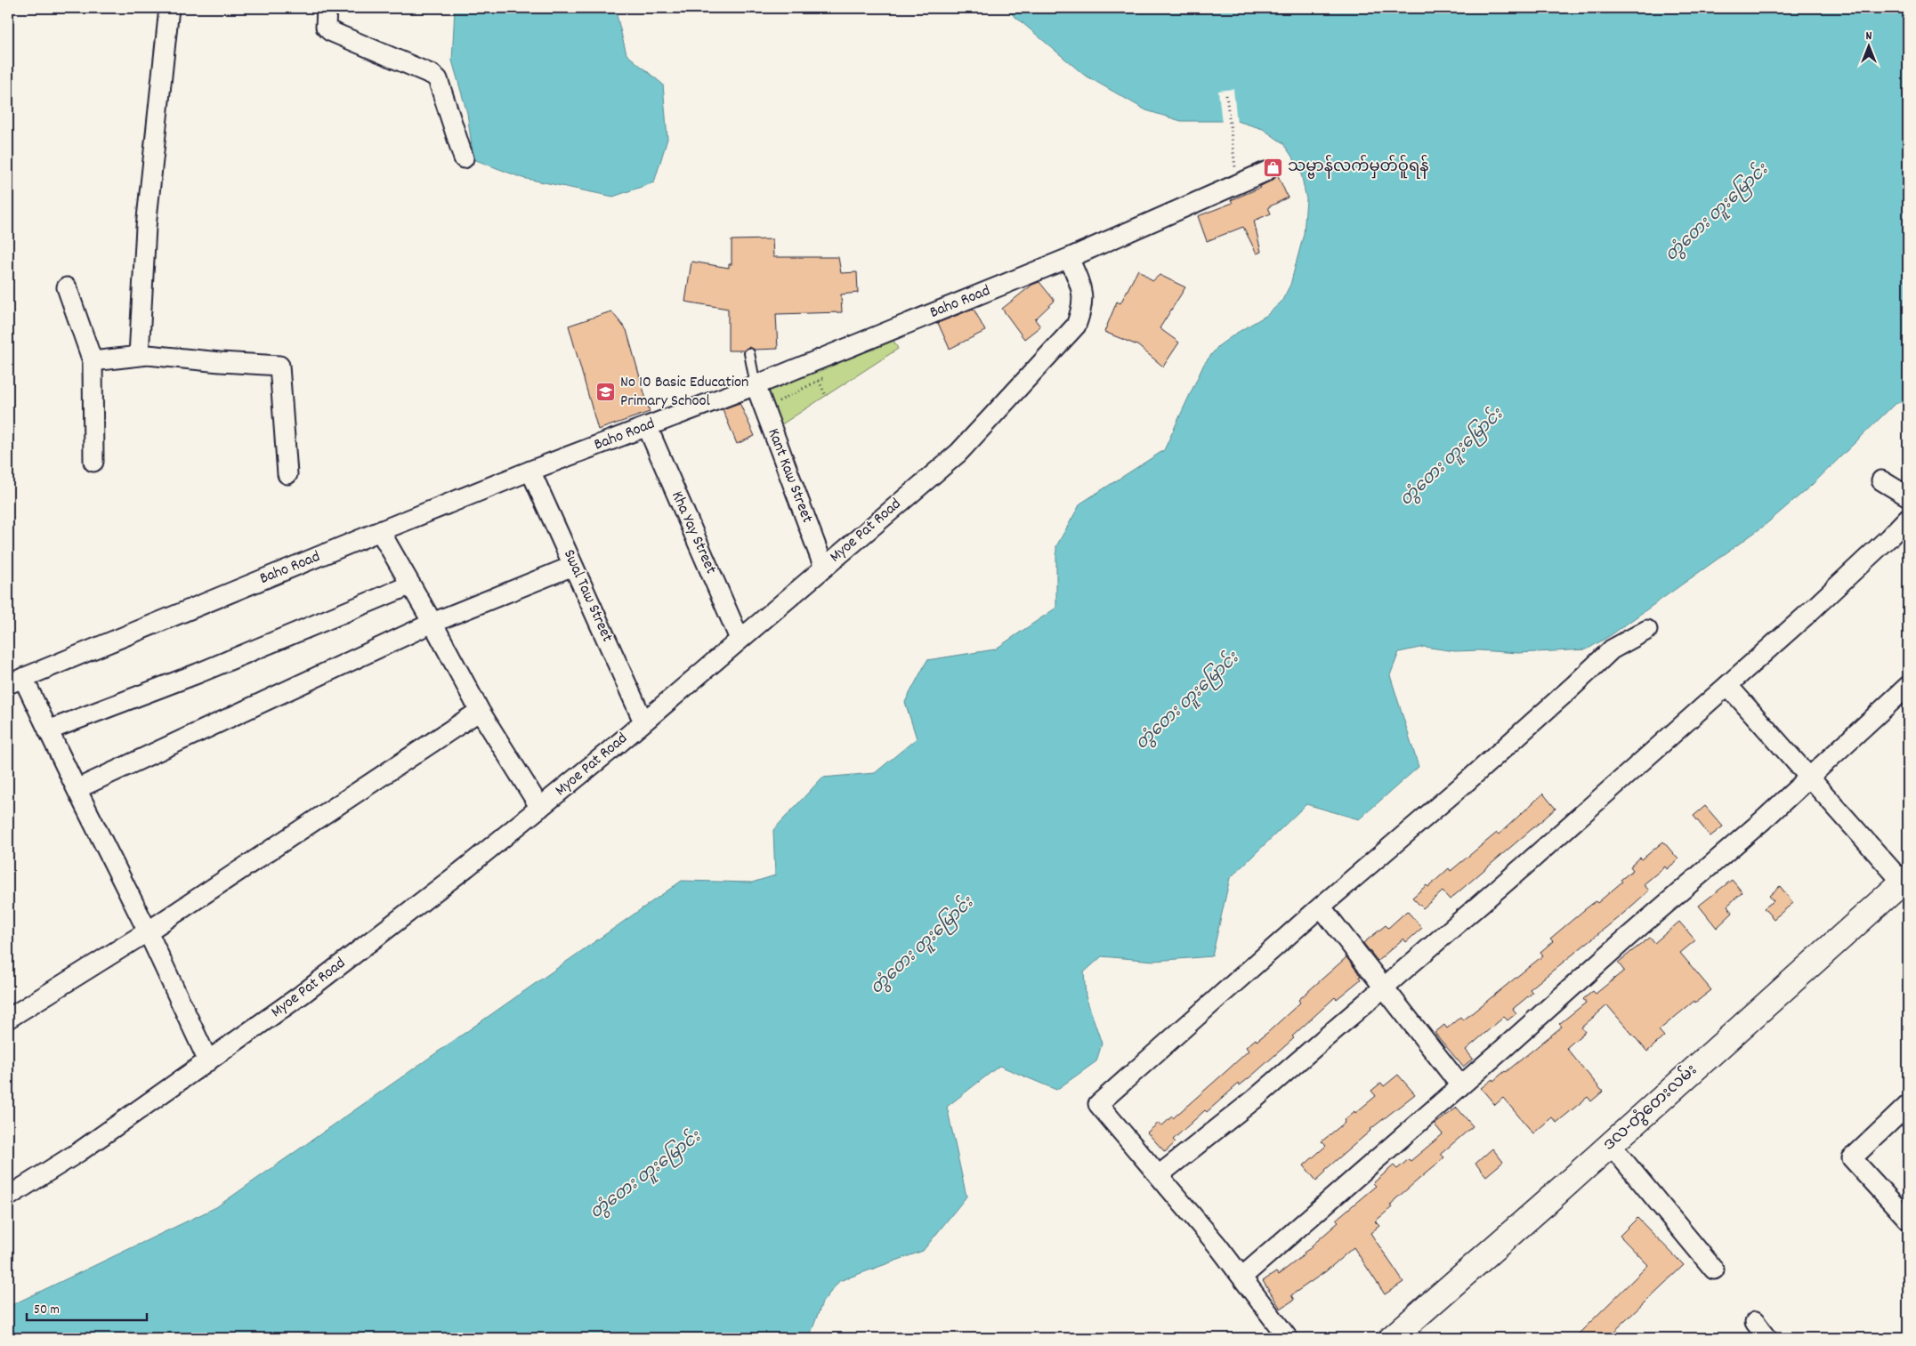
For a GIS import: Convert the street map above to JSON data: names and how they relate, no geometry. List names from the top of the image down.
{
  "streets": {
    "main road": ["ဒလ-တွံတေးလမ်း"],
    "street": [
      "Baho Road",
      "Kant Kaw Street",
      "Myoe Pat Road",
      "Kha Yay Street",
      "Swal Taw Street"
    ]
  },
  "crossings": [
    ["Baho Road", "Kant Kaw Street"],
    ["Baho Road", "Myoe Pat Road"],
    ["Baho Road", "Kha Yay Street"],
    ["Baho Road", "Swal Taw Street"],
    ["Kant Kaw Street", "Myoe Pat Road"],
    ["Myoe Pat Road", "Kha Yay Street"],
    ["Myoe Pat Road", "Swal Taw Street"]
  ],
  "water": ["တွံတေး တူးမြောင်း"],
  "places": {
    "shop": ["သမ္ဗာန်လက်မှတ်ဝ်ူရန်"],
    "school or university": ["No 10 Basic Education Primary School"]
  },
  "scale_bar": "50 m",
  "north": "top"
}
